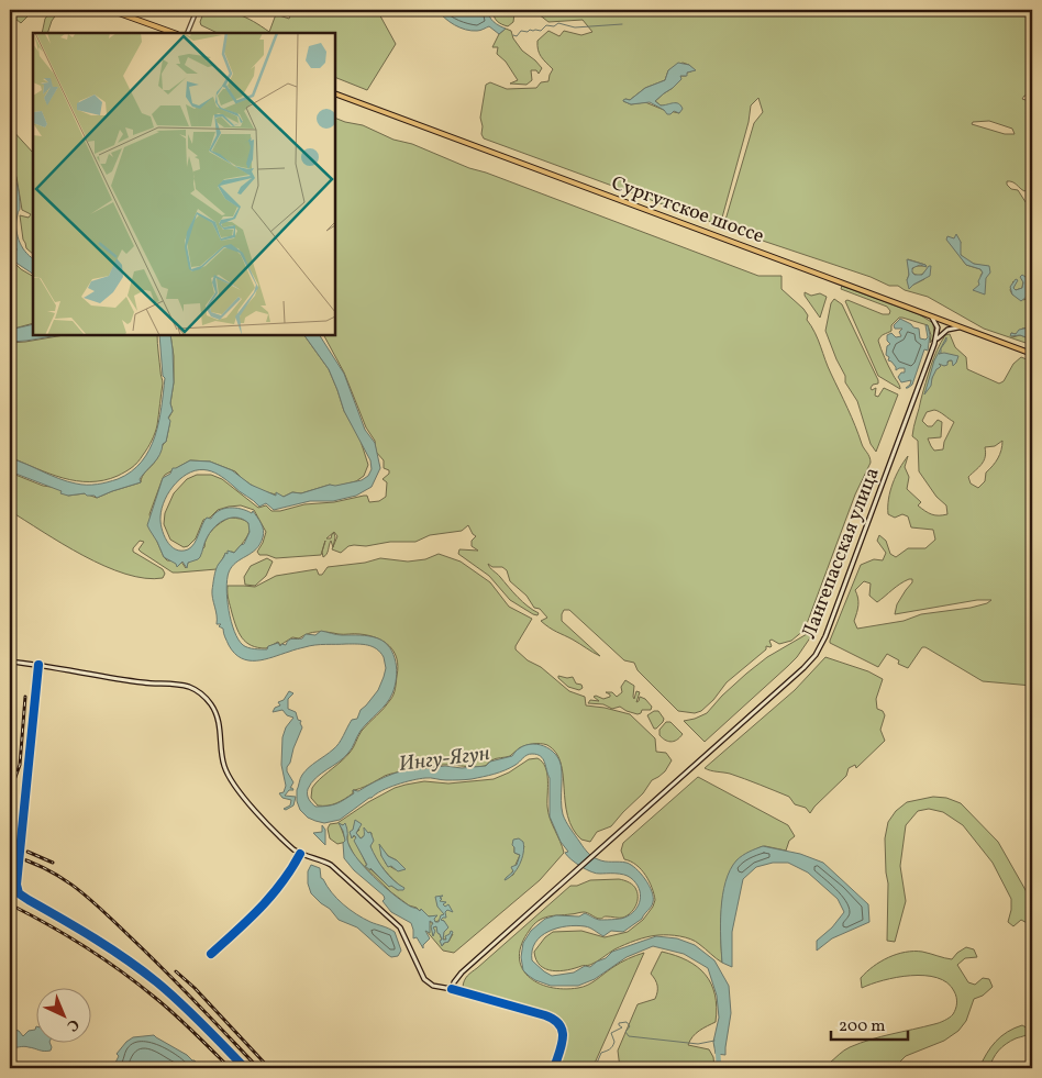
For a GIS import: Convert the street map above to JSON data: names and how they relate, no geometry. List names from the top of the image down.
{
  "streets": {
    "main road": ["Сургутское шоссе", "Лангепасская улица"]
  },
  "water": ["Ингу-Ягун"],
  "scale_bar": "200 m",
  "north": "bottom right"
}
